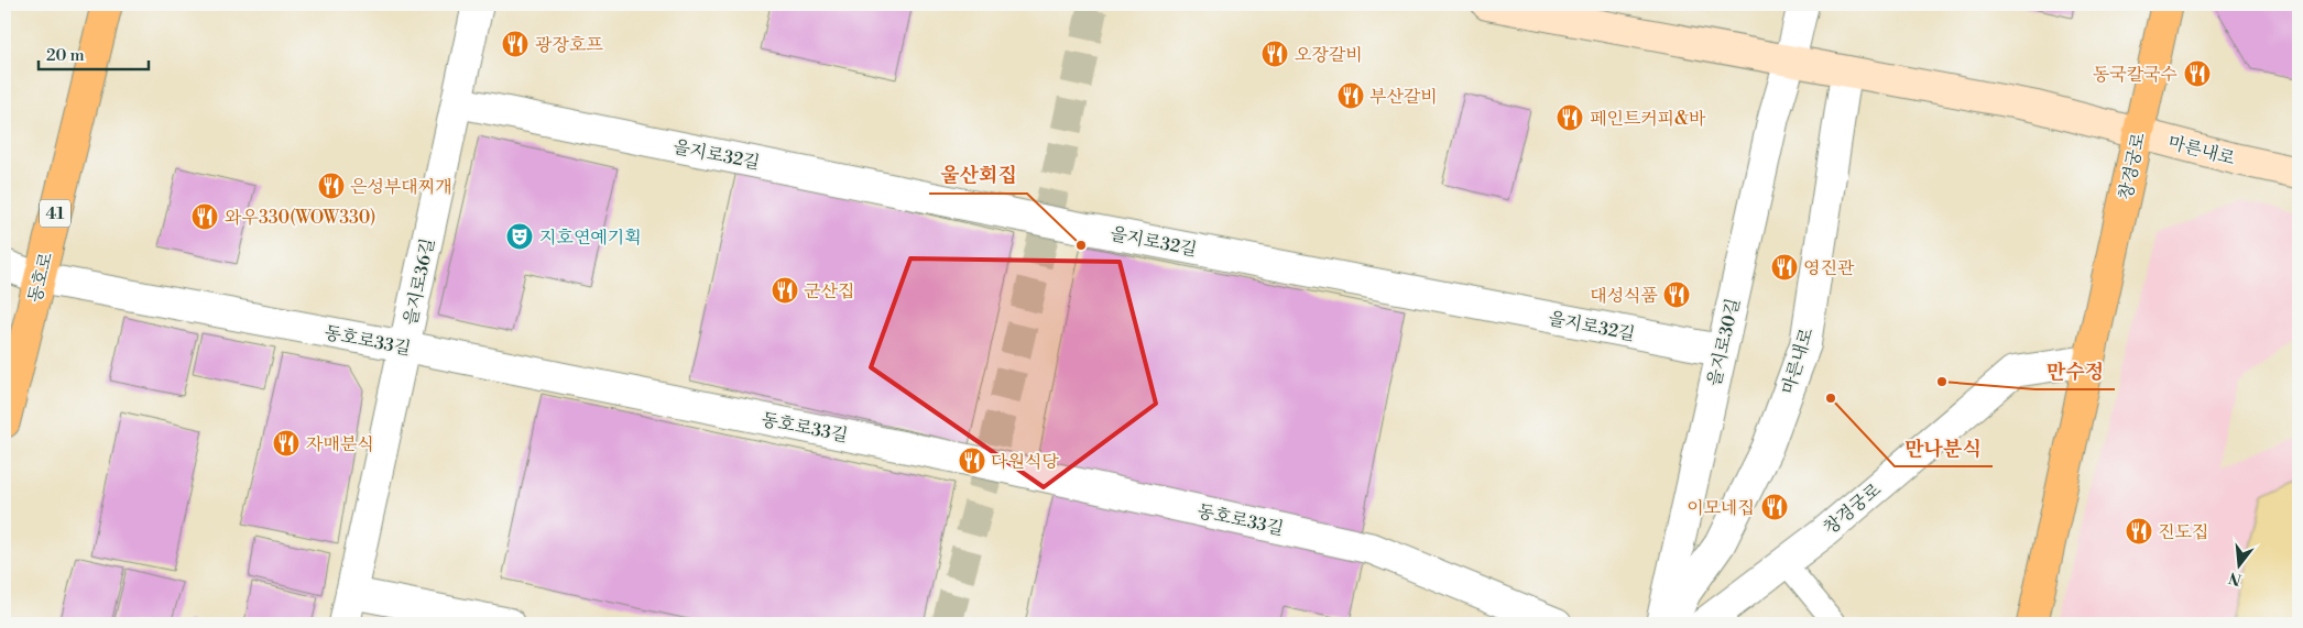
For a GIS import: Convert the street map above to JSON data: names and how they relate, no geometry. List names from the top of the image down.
{
  "streets": {
    "main road": [
      "마른내로",
      "창경궁로",
      "41",
      "동호로"
    ],
    "street": [
      "을지로32길",
      "을지로36길",
      "동호로33길",
      "을지로30길"
    ]
  },
  "crossings": [
    ["마른내로", "창경궁로"],
    ["마른내로", "을지로30길"],
    ["을지로32길", "을지로36길"],
    ["을지로32길", "을지로30길"],
    ["동호로", "동호로33길"],
    ["을지로36길", "동호로33길"]
  ],
  "places": {
    "restaurant": [
      "광장호프",
      "오장갈비",
      "동국칼국수",
      "부산갈비",
      "페인트커피&바",
      "은성부대찌개",
      "와우330(WOW330)",
      "영진관",
      "군산집",
      "대성식품",
      "자매분식",
      "다원식당",
      "이모네집",
      "진도집"
    ],
    "theatre": ["지호연예기획"],
    "other": ["울산회집", "만수정", "만나분식"]
  },
  "scale_bar": "20 m",
  "north": "bottom"
}
